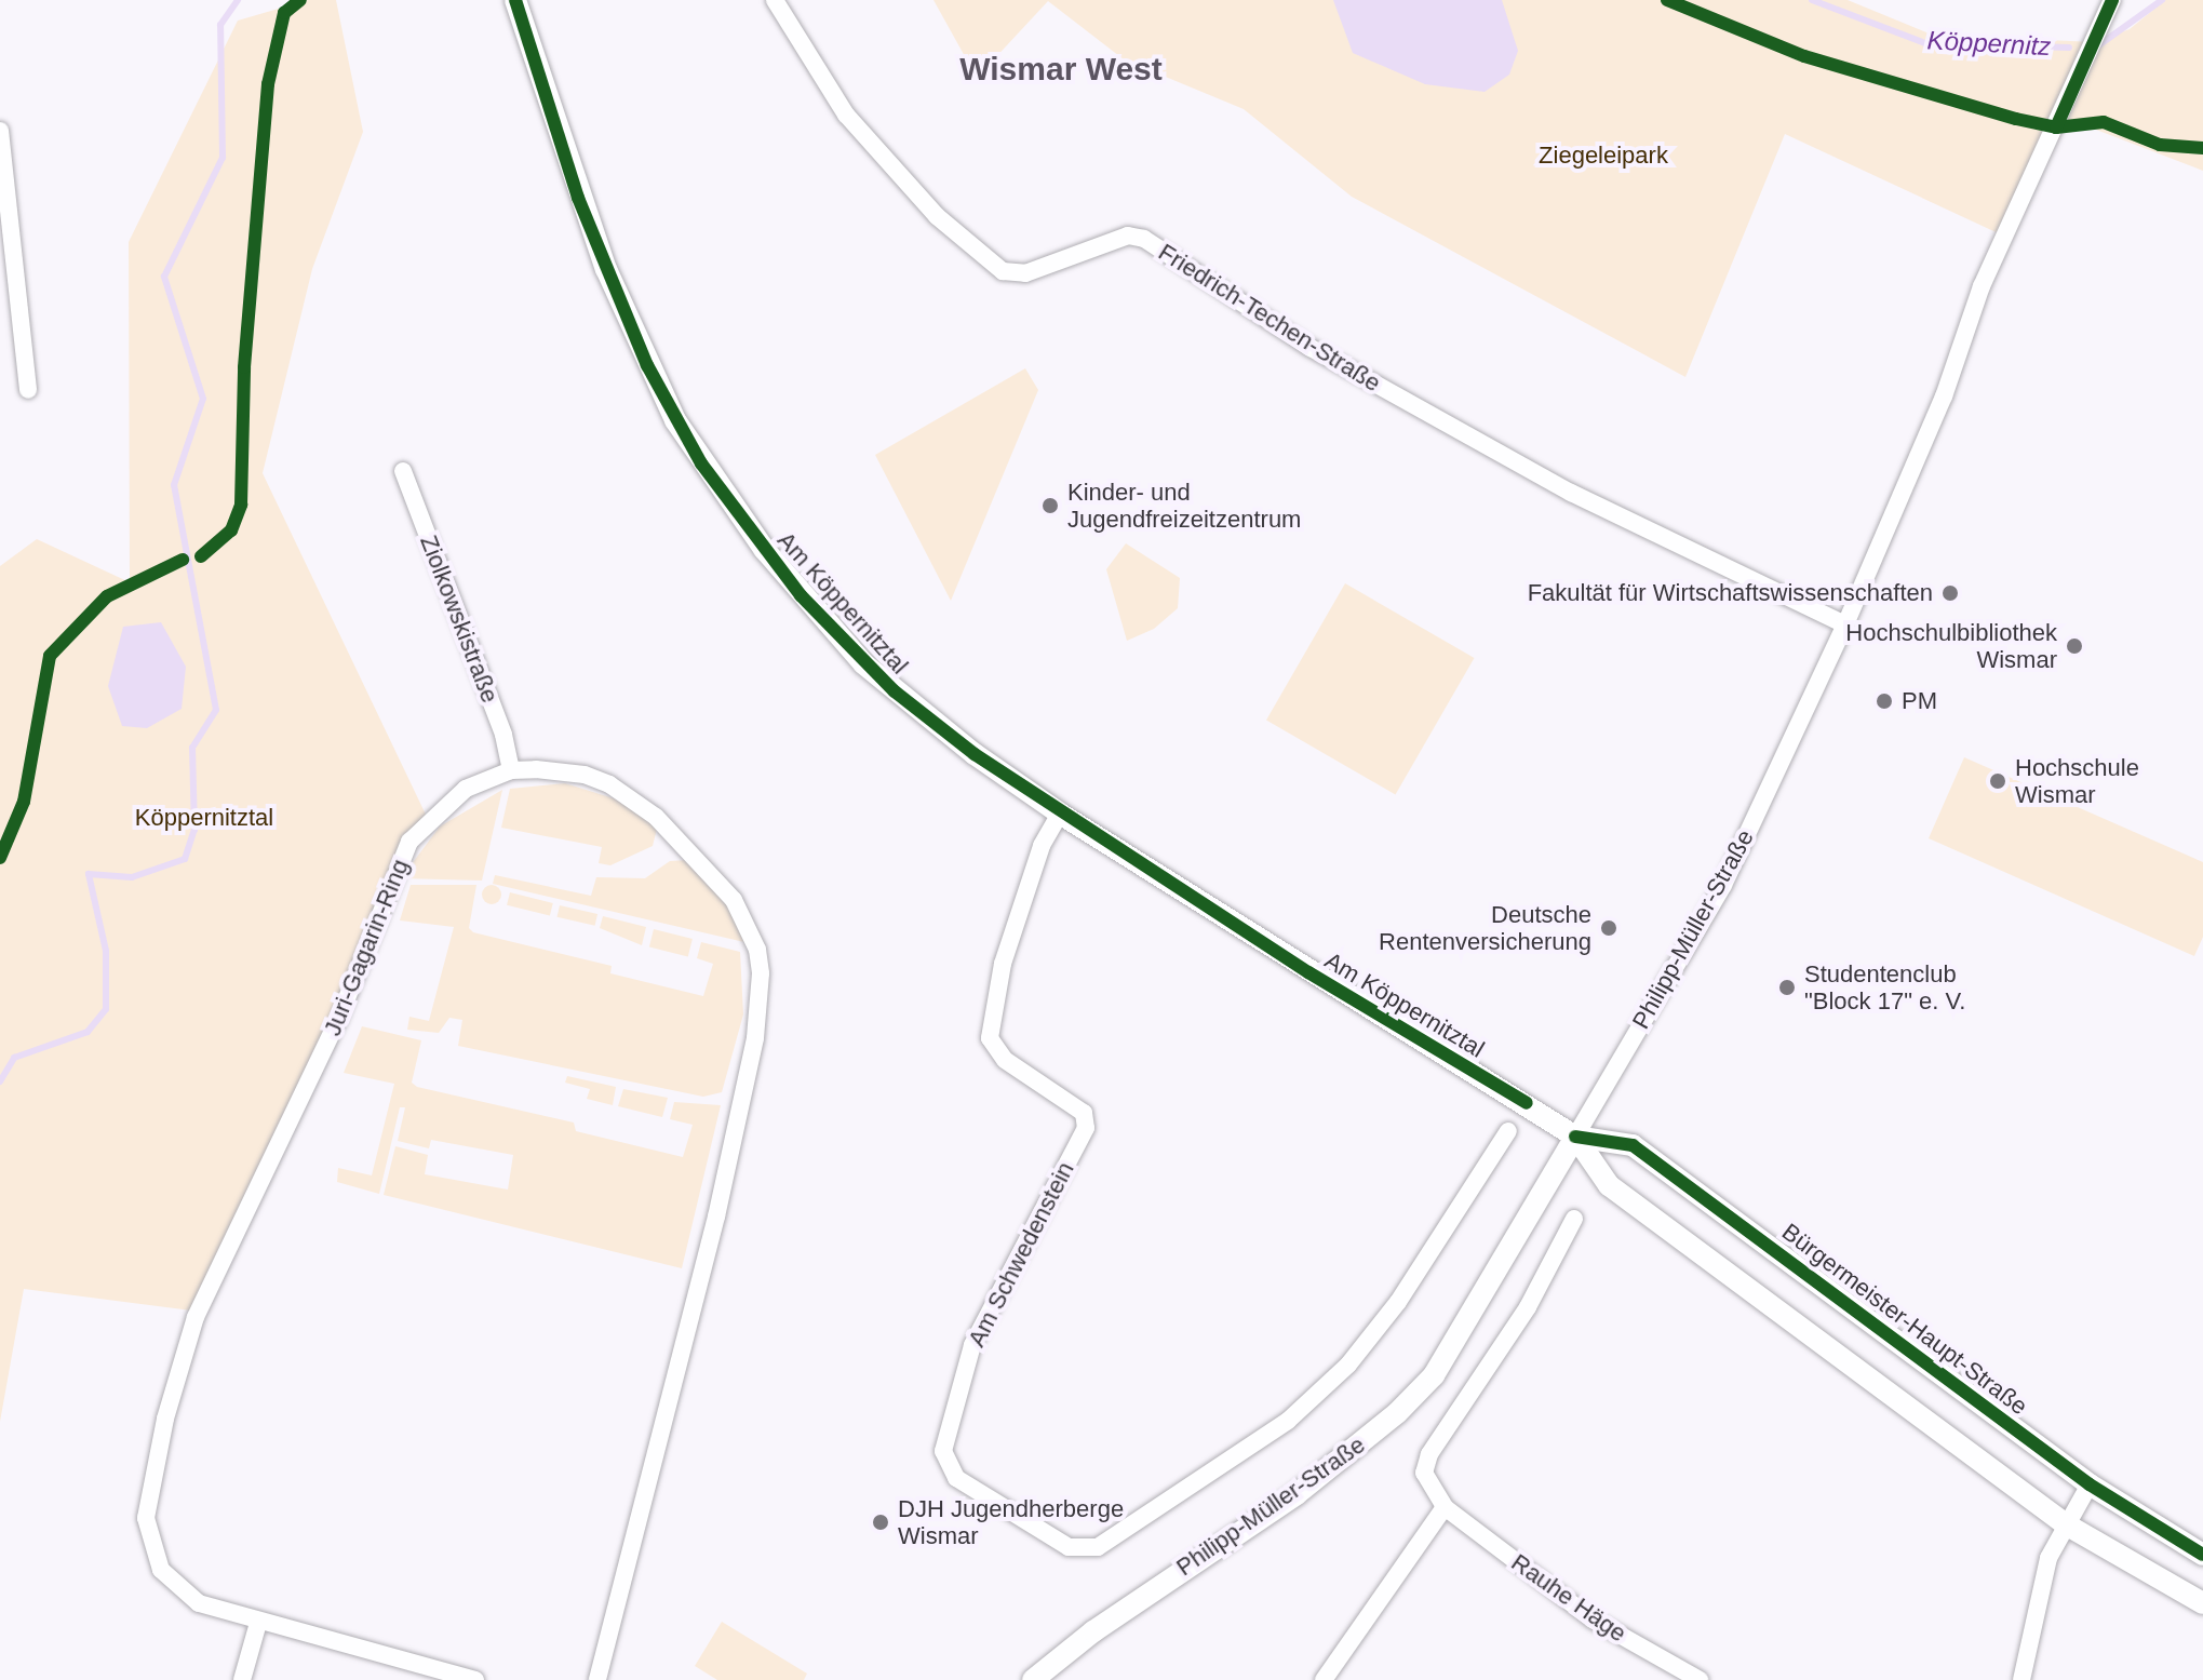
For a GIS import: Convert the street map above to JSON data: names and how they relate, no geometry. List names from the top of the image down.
{
  "streets": {
    "street": [
      "Friedrich-Techen-Straße",
      "Am Köppernitztal",
      "Ziolkowskistraße",
      "Philipp-Müller-Straße",
      "Juri-Gagarin-Ring",
      "Am Schwedenstein",
      "Bürgermeister-Haupt-Straße",
      "Rauhe Häge"
    ]
  },
  "crossings": [
    ["Friedrich-Techen-Straße", "Philipp-Müller-Straße"],
    ["Am Köppernitztal", "Philipp-Müller-Straße"],
    ["Am Köppernitztal", "Am Schwedenstein"],
    ["Am Köppernitztal", "Bürgermeister-Haupt-Straße"],
    ["Ziolkowskistraße", "Juri-Gagarin-Ring"],
    ["Philipp-Müller-Straße", "Bürgermeister-Haupt-Straße"]
  ],
  "districts": ["Wismar West"],
  "water": ["Köppernitz"],
  "parks": ["Ziegeleipark", "Köppernitztal"],
  "places": [
    "Kinder- und Jugendfreizeitzentrum",
    "Fakultät für Wirtschaftswissenschaften",
    "Hochschulbibliothek Wismar",
    "PM",
    "Hochschule Wismar",
    "Deutsche Rentenversicherung",
    "Studentenclub \"Block 17\" e. V.",
    "DJH Jugendherberge Wismar"
  ]
}
